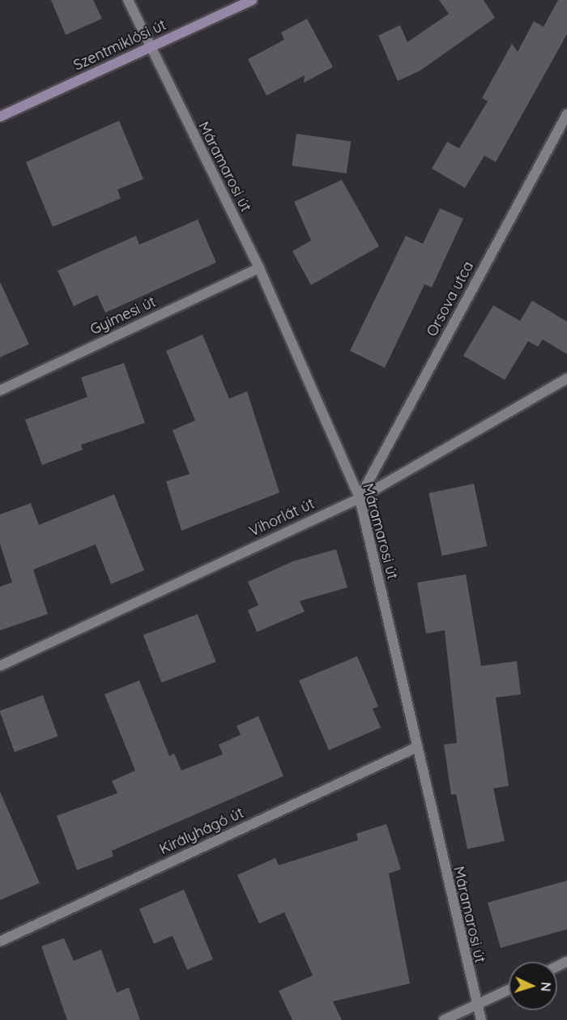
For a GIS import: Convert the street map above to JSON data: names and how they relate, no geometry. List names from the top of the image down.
{
  "streets": {
    "street": [
      "Szentmiklósi út",
      "Máramarosi út",
      "Orsova utca",
      "Gyimesi út",
      "Vihorlát út",
      "Királyhágó út"
    ]
  },
  "crossings": [
    ["Szentmiklósi út", "Máramarosi út"],
    ["Máramarosi út", "Orsova utca"],
    ["Máramarosi út", "Gyimesi út"],
    ["Máramarosi út", "Vihorlát út"],
    ["Máramarosi út", "Királyhágó út"],
    ["Orsova utca", "Vihorlát út"]
  ],
  "north": "right"
}
